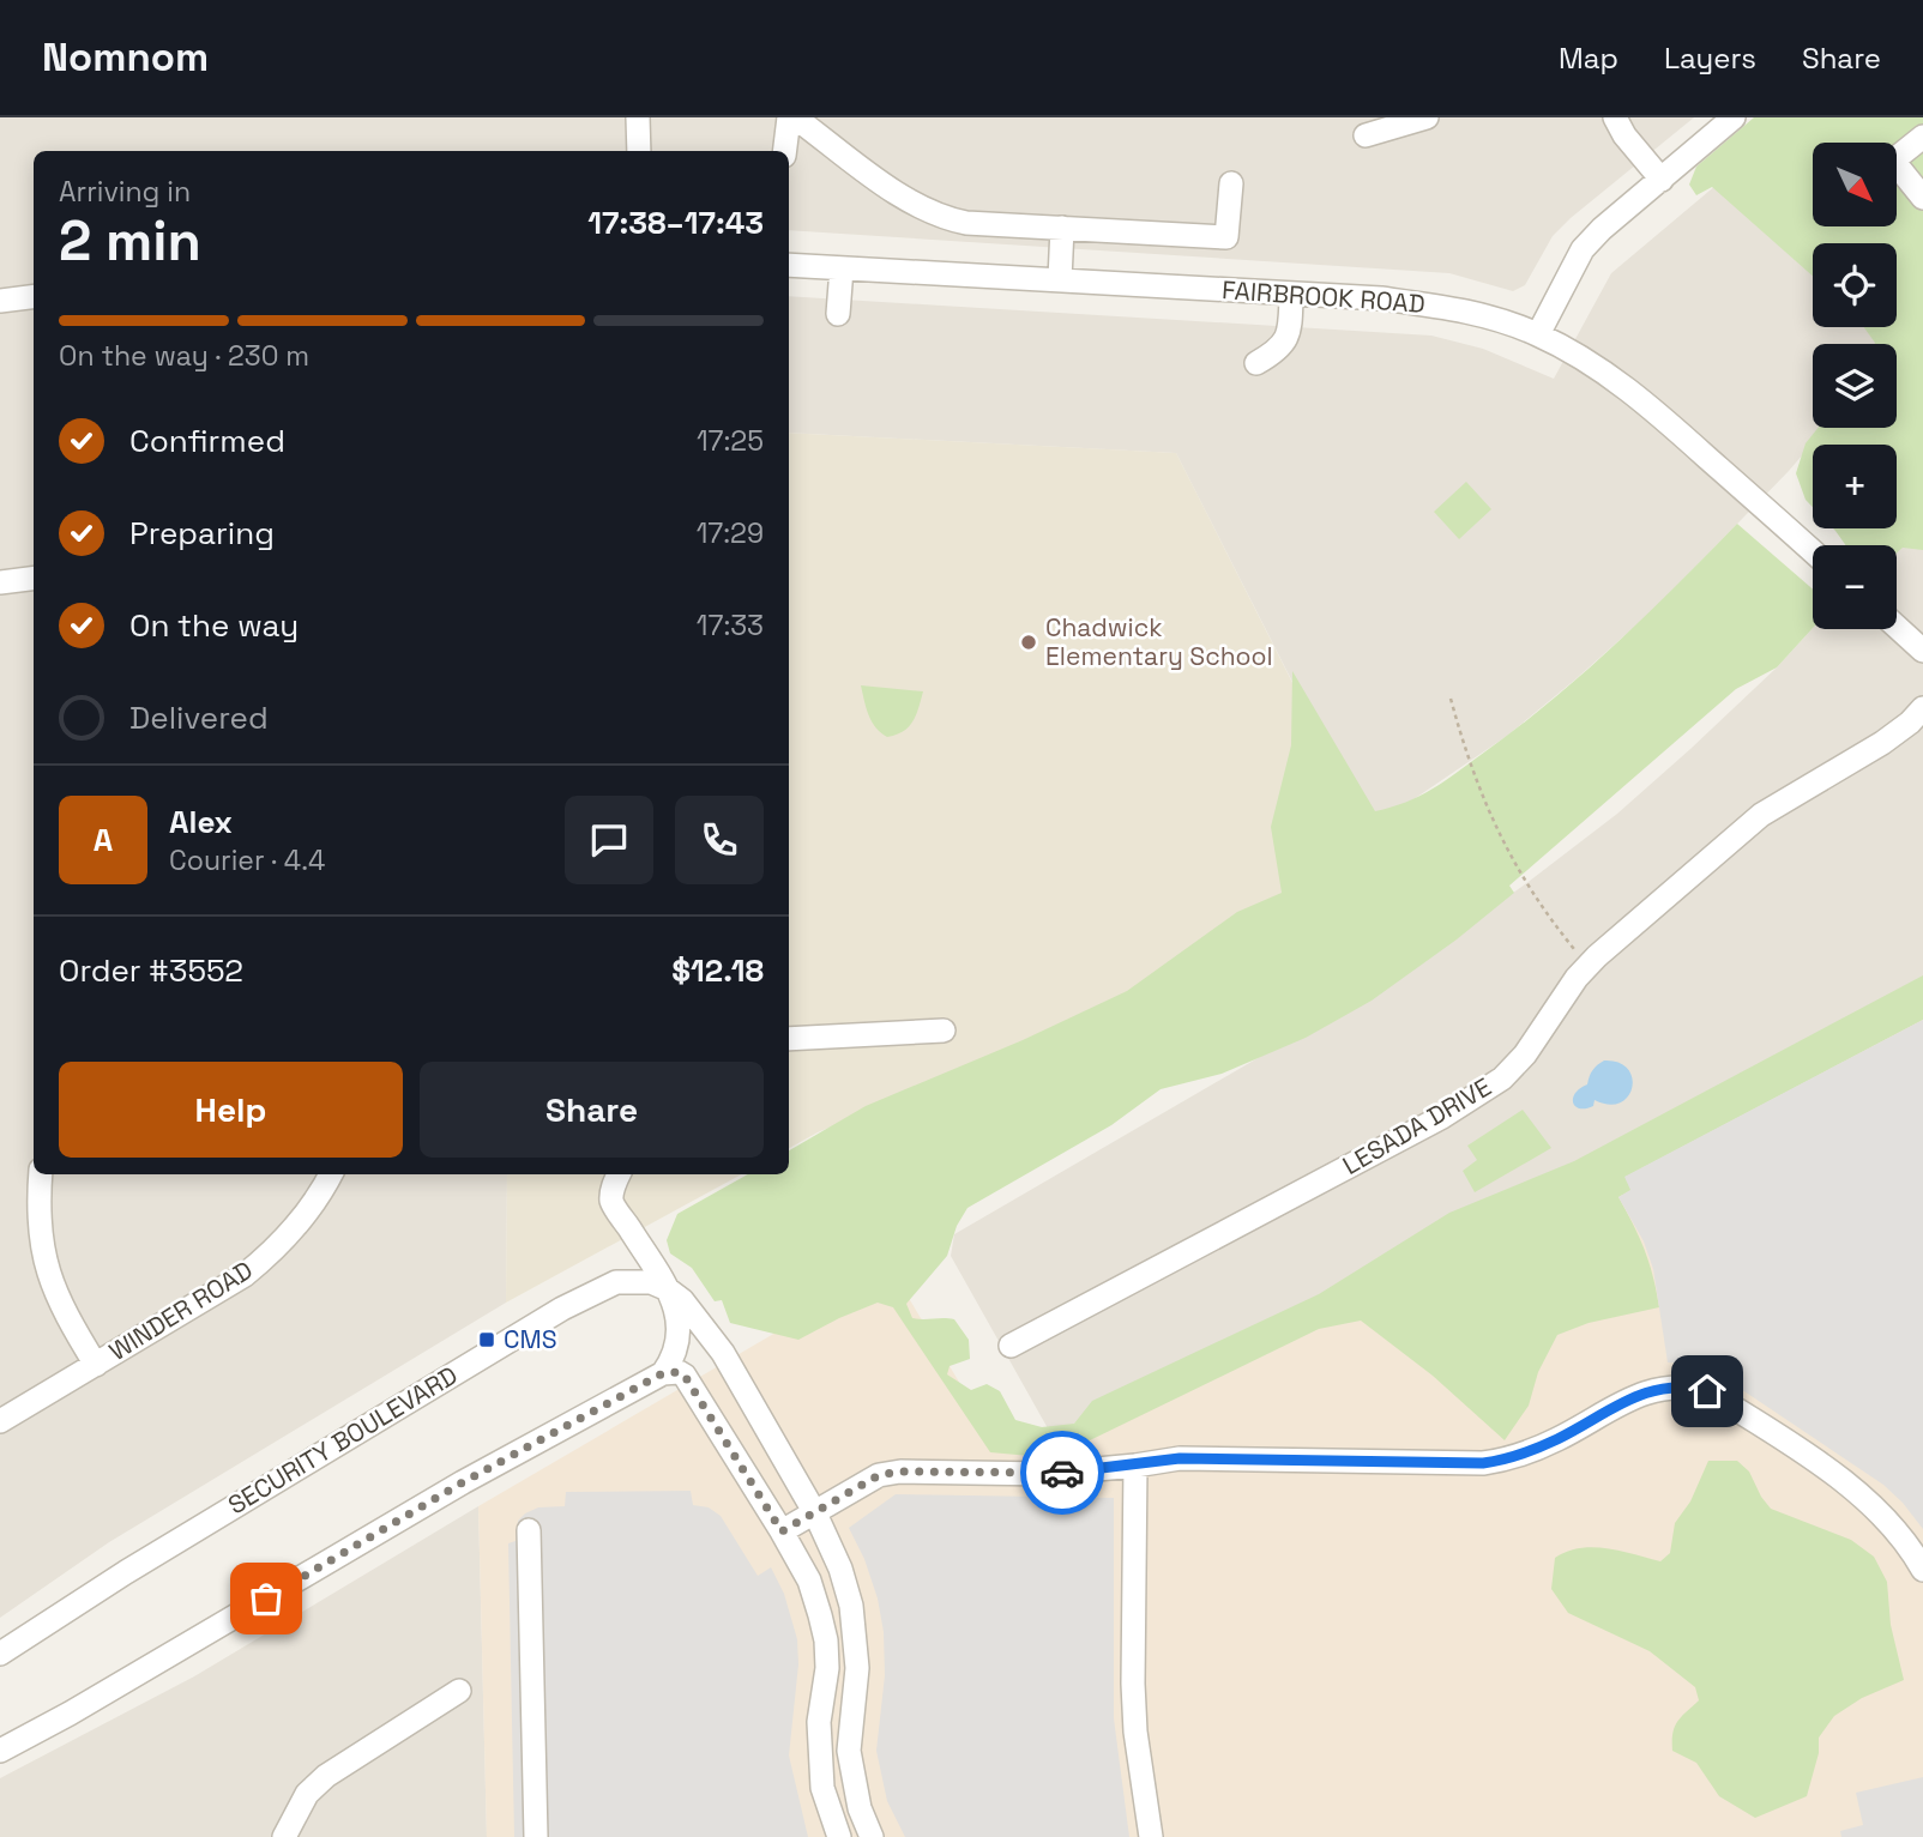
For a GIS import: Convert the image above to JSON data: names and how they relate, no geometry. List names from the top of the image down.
{
  "streets": {
    "street": [
      "FAIRBROOK ROAD",
      "LESADA DRIVE",
      "WINDER ROAD",
      "SECURITY BOULEVARD"
    ]
  },
  "places": {
    "other": ["Chadwick Elementary School"],
    "transit": ["CMS"]
  },
  "north": "bottom right",
  "page": {
    "header": "Nomnom",
    "nav": ["Map", "Layers", "Share"],
    "map_buttons": ["+", "−"],
    "heading": ["2 min", "Arriving in", "17:38–17:43"],
    "panel": [
      "Alex",
      "Courier · 4.4",
      "Order #3552",
      "$12.18"
    ],
    "bar": "On the way · 230 m",
    "list": [
      ["Confirmed", "17:25"],
      ["Preparing", "17:29"],
      ["On the way", "17:33"],
      "Delivered"
    ],
    "round": "A",
    "buttons": ["Help", "Share"]
  }
}
